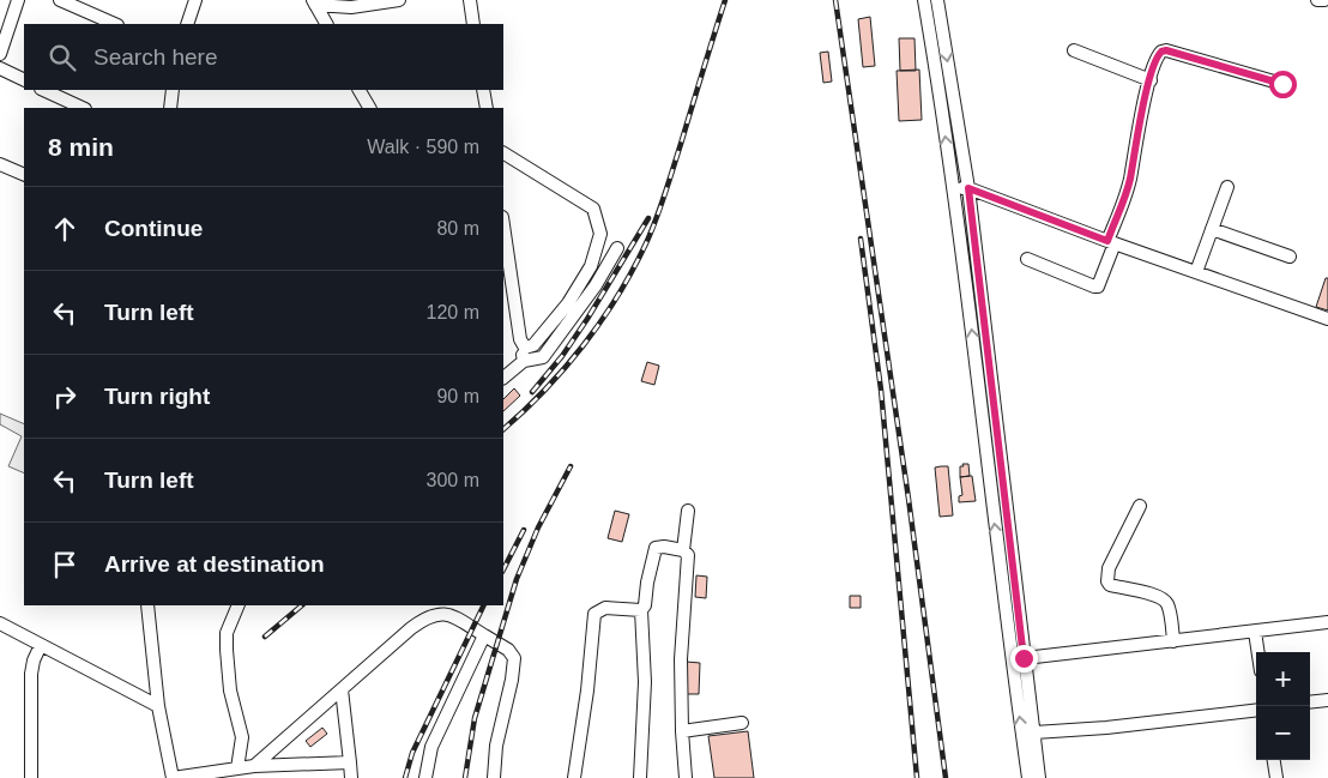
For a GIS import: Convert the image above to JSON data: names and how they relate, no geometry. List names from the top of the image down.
{
  "page": {
    "search": "Search here",
    "heading": ["8 min", "Walk · 590 m"],
    "list": [
      ["Continue", "80 m"],
      ["Turn left", "120 m"],
      ["Turn right", "90 m"],
      ["Turn left", "300 m"],
      "Arrive at destination"
    ],
    "map_buttons": ["+", "−"]
  }
}
